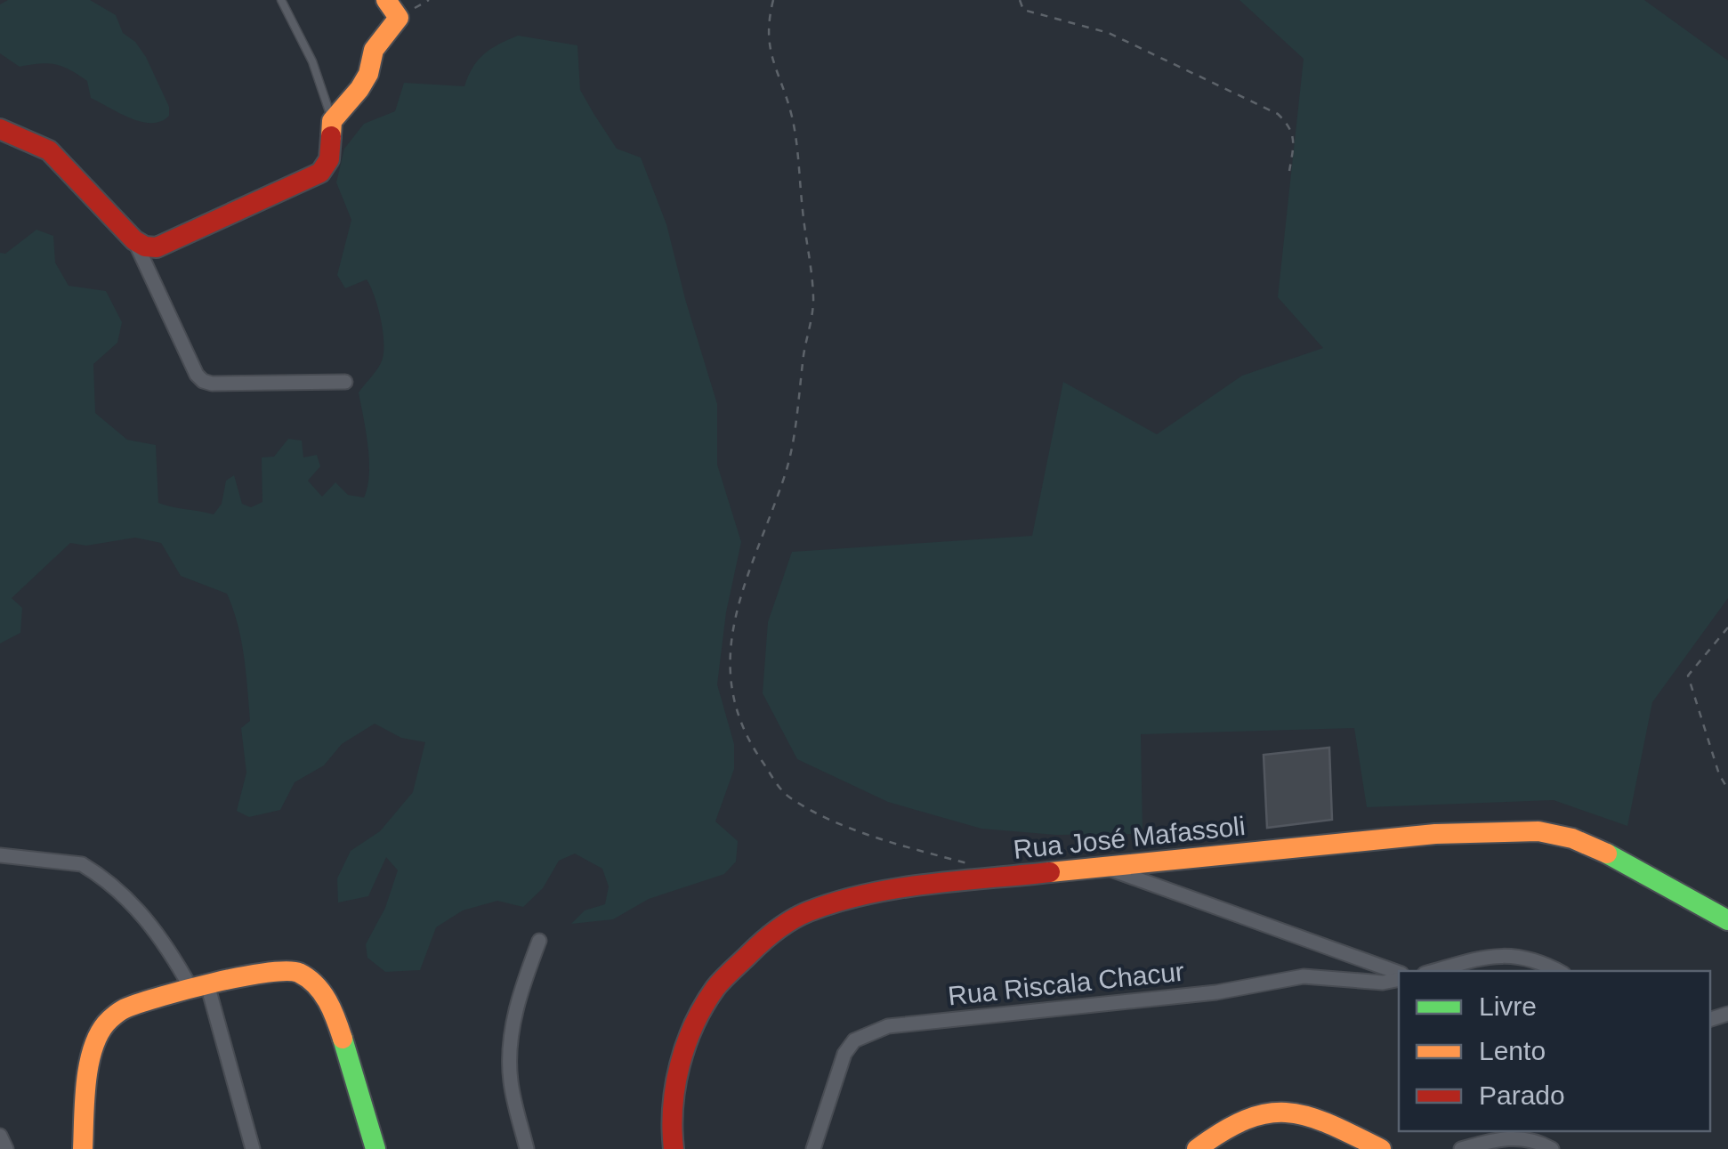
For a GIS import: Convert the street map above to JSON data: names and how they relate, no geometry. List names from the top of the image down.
{
  "streets": {
    "street": ["Rua José Mafassoli", "Rua Riscala Chacur"]
  },
  "legend": ["Livre", "Lento", "Parado"]
}
